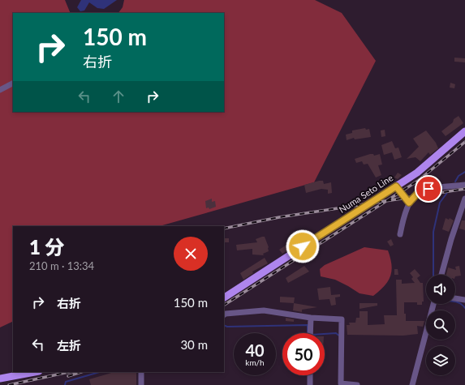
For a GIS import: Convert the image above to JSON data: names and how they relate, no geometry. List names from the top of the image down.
{
  "streets": {
    "main road": ["Numa Seto Line"]
  },
  "page": {
    "turn": ["150 m", "右折"],
    "heading": ["1 分", "210 m · 13:34"],
    "list": [
      {
        "name": "右折",
        "value": "150 m"
      },
      {
        "name": "左折",
        "value": "30 m"
      }
    ],
    "speed": "40 km/h",
    "limit": "50"
  }
}
